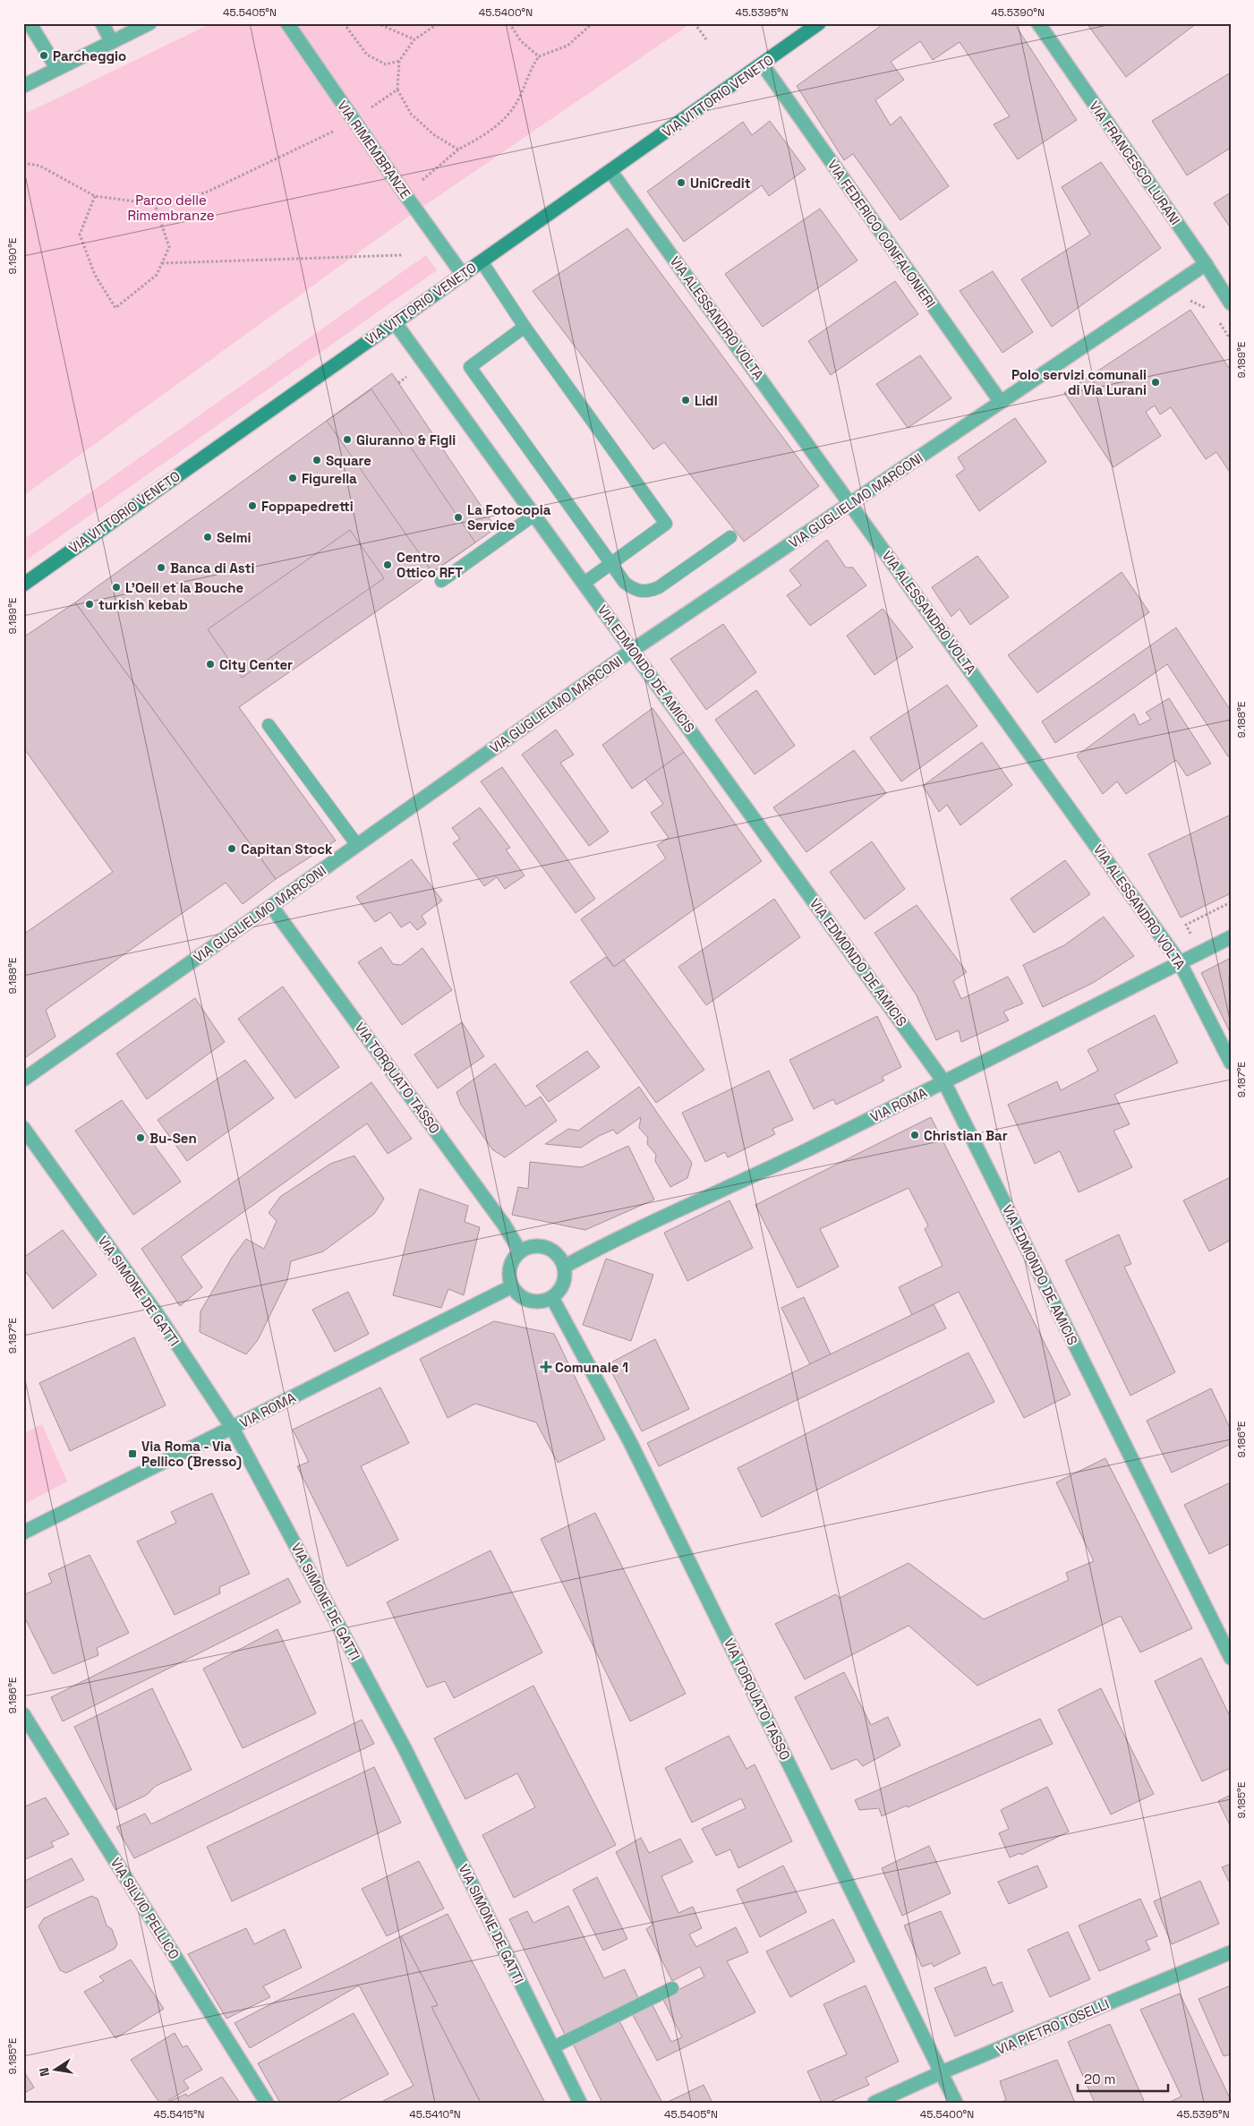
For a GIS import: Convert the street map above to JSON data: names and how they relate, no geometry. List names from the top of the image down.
{
  "streets": {
    "main road": ["VIA VITTORIO VENETO"],
    "street": [
      "VIA RIMEMBRANZE",
      "VIA FRANCESCO LURANI",
      "VIA FEDERICO CONFALONIERI",
      "VIA ALESSANDRO VOLTA",
      "VIA GUGLIELMO MARCONI",
      "VIA EDMONDO DE AMICIS",
      "VIA TORQUATO TASSO",
      "VIA ROMA",
      "VIA SIMONE DE GATTI",
      "VIA SILVIO PELLICO",
      "VIA PIETRO TOSELLI"
    ]
  },
  "crossings": [
    ["VIA VITTORIO VENETO", "VIA RIMEMBRANZE"],
    ["VIA VITTORIO VENETO", "VIA FEDERICO CONFALONIERI"],
    ["VIA VITTORIO VENETO", "VIA ALESSANDRO VOLTA"],
    ["VIA VITTORIO VENETO", "VIA EDMONDO DE AMICIS"],
    ["VIA FRANCESCO LURANI", "VIA GUGLIELMO MARCONI"],
    ["VIA FEDERICO CONFALONIERI", "VIA GUGLIELMO MARCONI"],
    ["VIA ALESSANDRO VOLTA", "VIA GUGLIELMO MARCONI"],
    ["VIA ALESSANDRO VOLTA", "VIA ROMA"],
    ["VIA GUGLIELMO MARCONI", "VIA EDMONDO DE AMICIS"],
    ["VIA GUGLIELMO MARCONI", "VIA TORQUATO TASSO"],
    ["VIA EDMONDO DE AMICIS", "VIA ROMA"],
    ["VIA TORQUATO TASSO", "VIA ROMA"],
    ["VIA TORQUATO TASSO", "VIA PIETRO TOSELLI"],
    ["VIA ROMA", "VIA SIMONE DE GATTI"]
  ],
  "parks": ["Parco delle Rimembranze"],
  "places": {
    "other": [
      "Parcheggio",
      "UniCredit",
      "Polo servizi comunali di Via Lurani",
      "Lidl",
      "Giuranno & Figli",
      "Square",
      "Figurella",
      "Foppapedretti",
      "La Fotocopia Service",
      "Selmi",
      "Centro Ottico RFT",
      "Banca di Asti",
      "L'Oeil et la Bouche",
      "turkish kebab",
      "City Center",
      "Capitan Stock",
      "Christian Bar",
      "Bu-Sen"
    ],
    "health": ["Comunale 1"],
    "transit": ["Via Roma - Via Pellico (Bresso)"]
  },
  "scale_bar": "20 m",
  "north": "left",
  "coordinates": [
    "45.5405°N",
    "45.5400°N",
    "45.5395°N",
    "45.5390°N",
    "9.190°E",
    "9.189°E",
    "9.188°E",
    "9.187°E",
    "9.186°E",
    "9.185°E",
    "45.5415°N",
    "45.5410°N"
  ]
}
